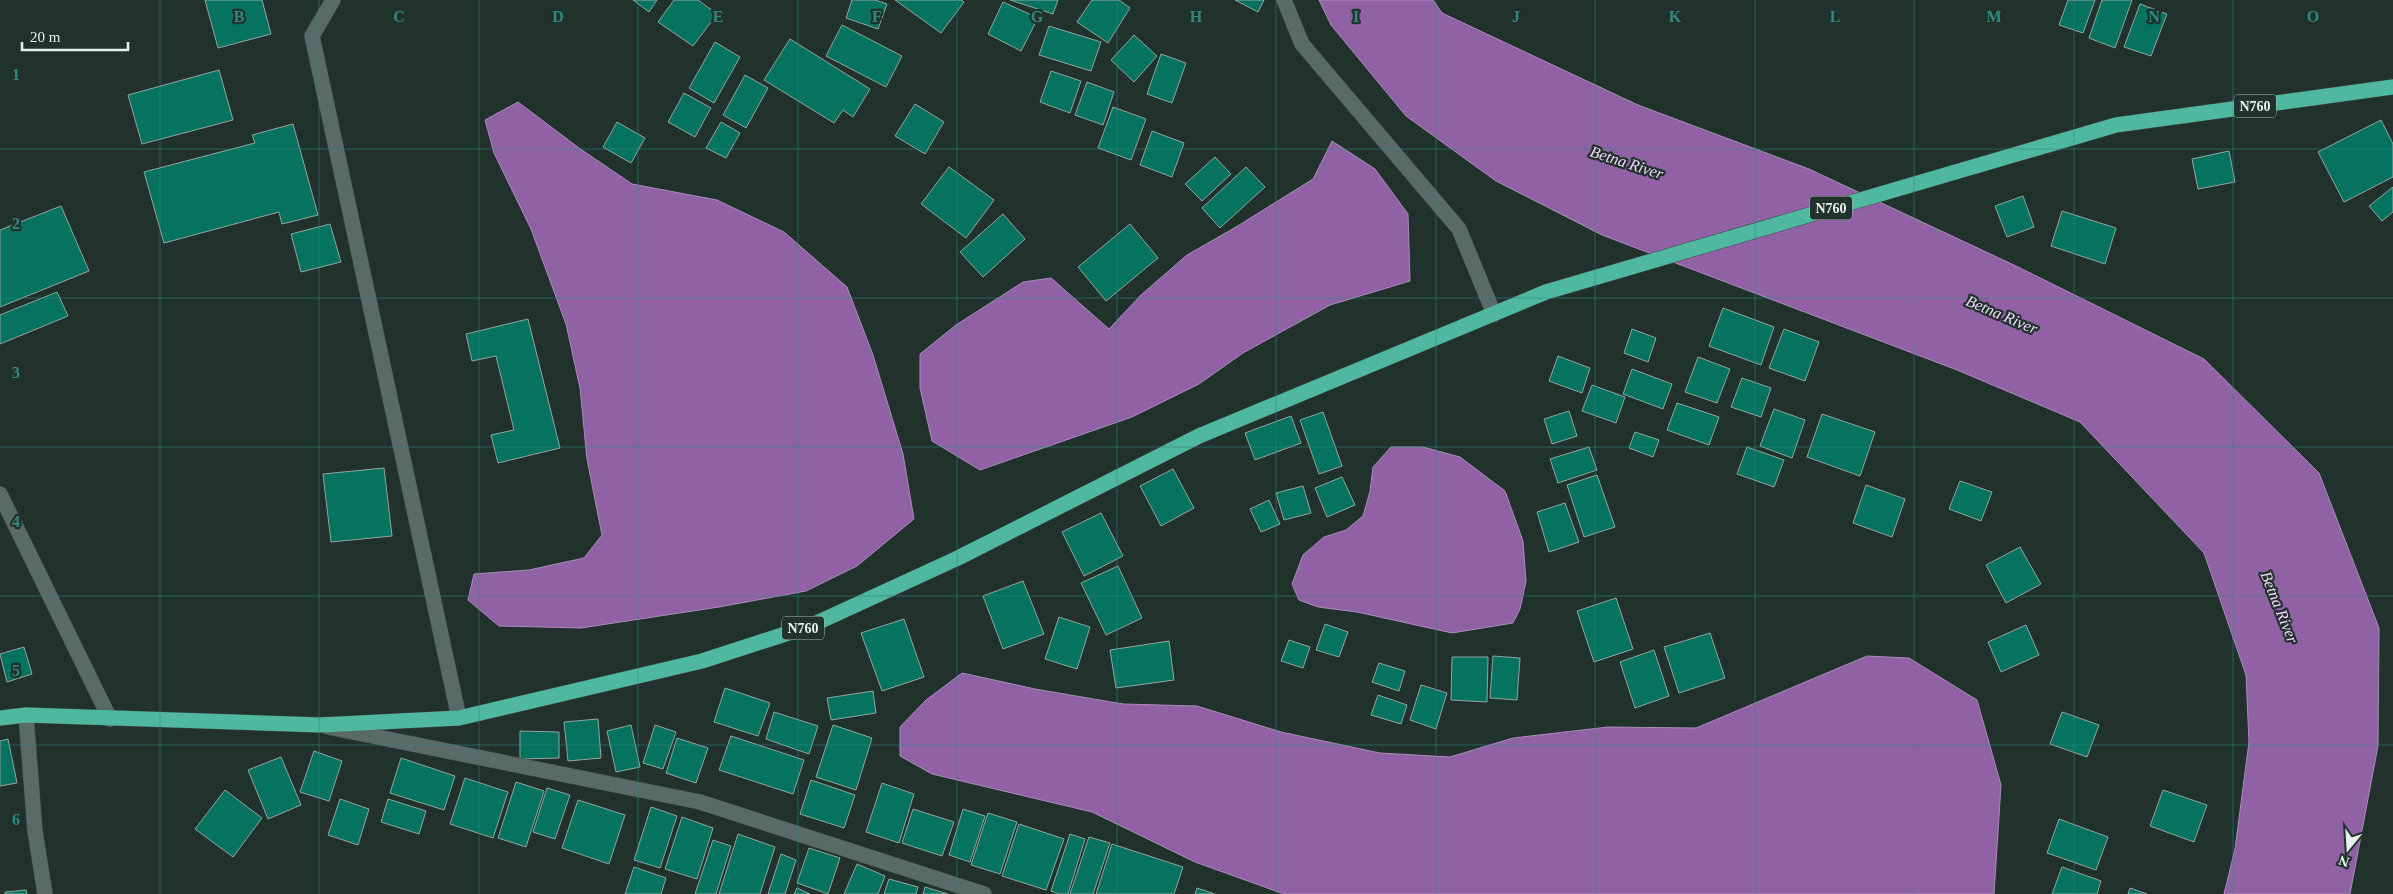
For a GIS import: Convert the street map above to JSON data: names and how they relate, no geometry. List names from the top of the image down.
{
  "streets": {
    "highway": ["N760"]
  },
  "water": ["Betna River"],
  "scale_bar": "20 m",
  "north": "bottom",
  "grid": {
    "columns": [
      "B",
      "C",
      "D",
      "E",
      "F",
      "G",
      "H",
      "I",
      "J",
      "K",
      "L",
      "M",
      "N",
      "O"
    ],
    "rows": [
      "1",
      "2",
      "3",
      "4",
      "5",
      "6"
    ]
  }
}
